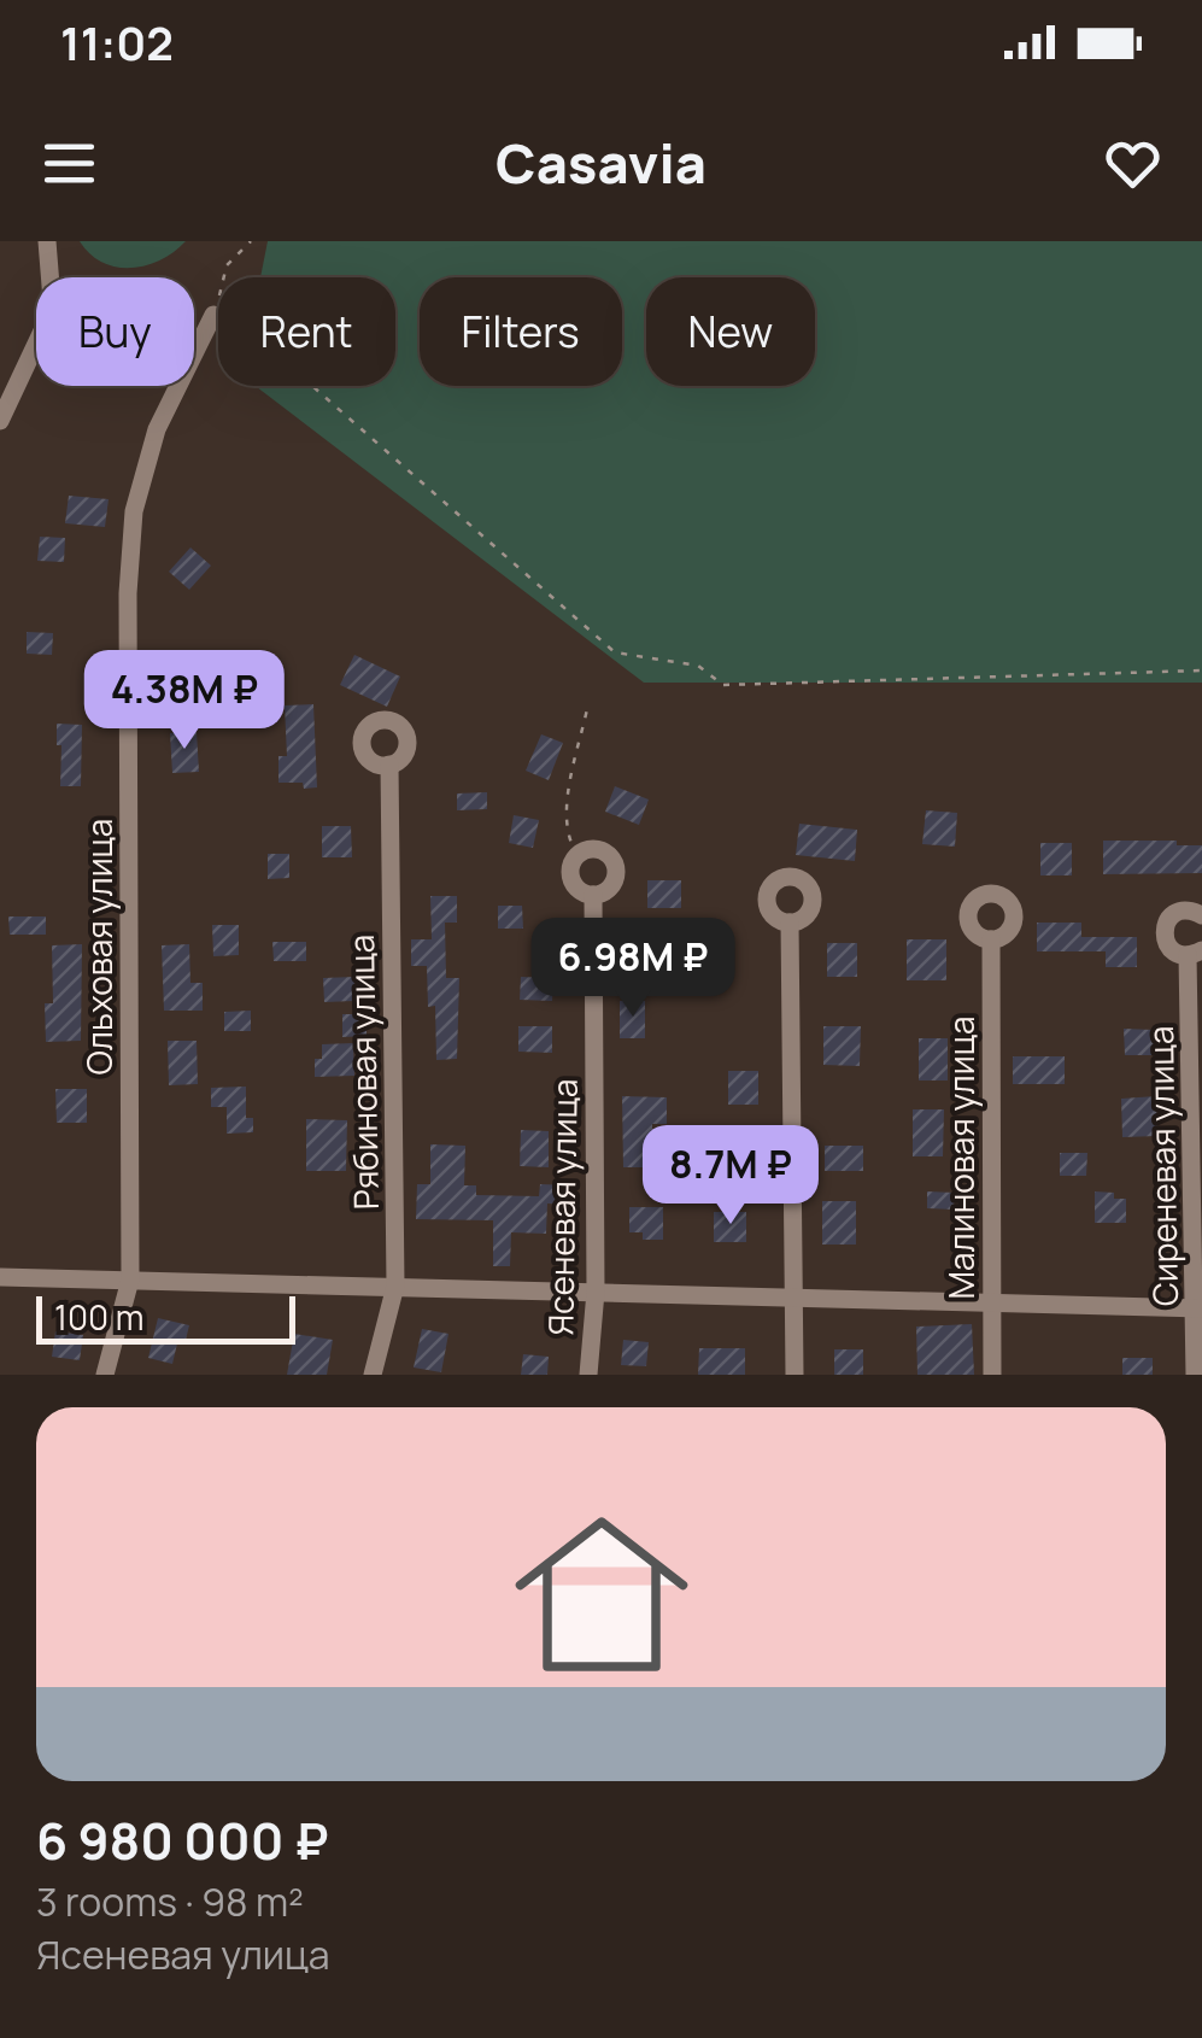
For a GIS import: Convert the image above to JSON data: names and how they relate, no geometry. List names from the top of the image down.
{
  "streets": {
    "street": [
      "Ольховая улица",
      "Рябиновая улица",
      "Малиновая улица",
      "Сиреневая улица",
      "Ясеневая улица"
    ]
  },
  "scale_bar": "100 m",
  "page": {
    "status": "11:02",
    "header": "Casavia",
    "chip": [
      "Buy",
      "Rent",
      "Filters",
      "New"
    ],
    "price": ["4.38M ₽", "6.98M ₽", "8.7M ₽"],
    "scale": "100 m",
    "list": [
      {
        "name": "6 980 000 ₽",
        "note": "3 rooms · 98 m² · Ясеневая улица"
      }
    ]
  }
}
